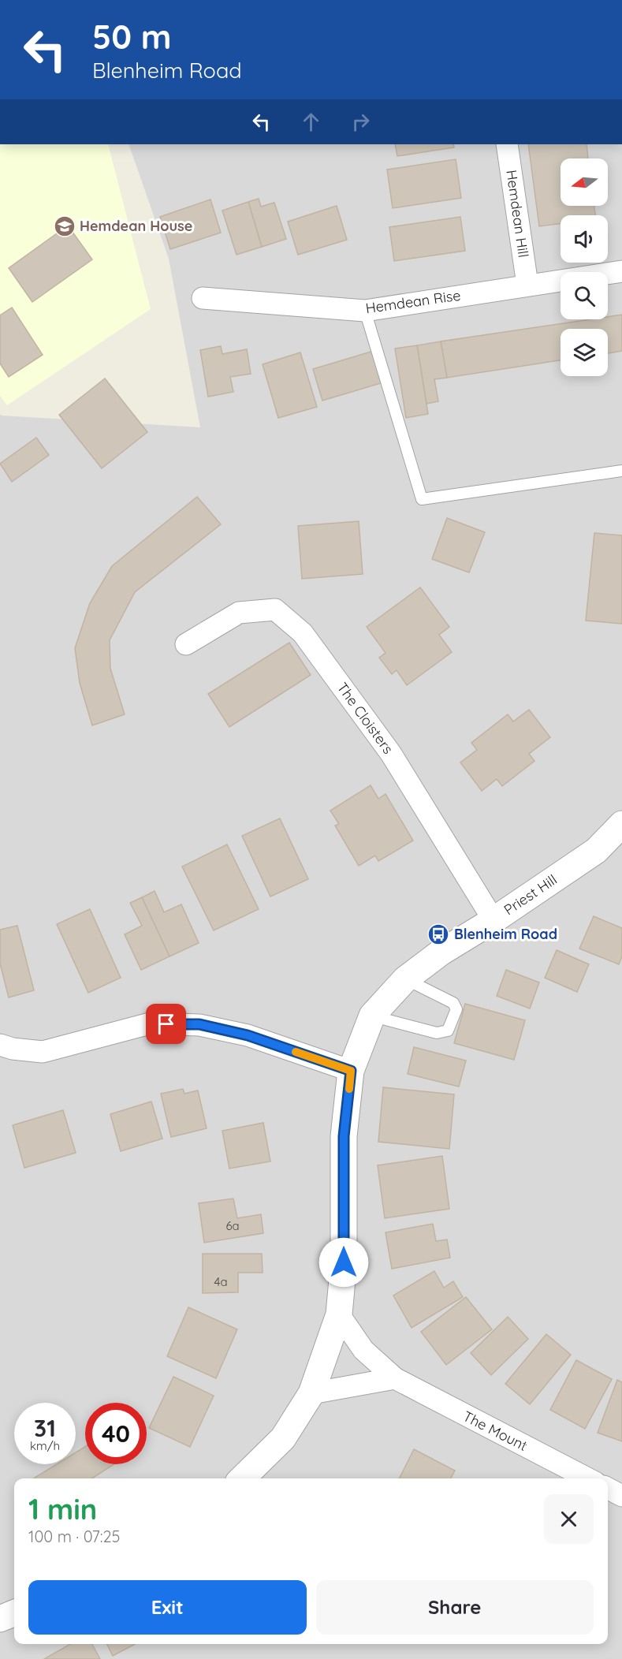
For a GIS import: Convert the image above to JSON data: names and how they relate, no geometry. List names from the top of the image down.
{
  "streets": {
    "street": [
      "Hemdean Hill",
      "Hemdean Rise",
      "The Cloisters",
      "Priest Hill",
      "The Mount"
    ]
  },
  "crossings": [
    ["Hemdean Hill", "Hemdean Rise"],
    ["The Cloisters", "Priest Hill"]
  ],
  "places": {
    "school or university": ["Hemdean House"],
    "bus stop": ["Blenheim Road"]
  },
  "house_numbers": ["6a", "4a"],
  "north": "left",
  "page": {
    "turn": ["50 m", "Blenheim Road"],
    "speed": "31 km/h",
    "limit": "40",
    "heading": ["1 min", "100 m · 07:25"],
    "buttons": ["Exit", "Share"]
  }
}
